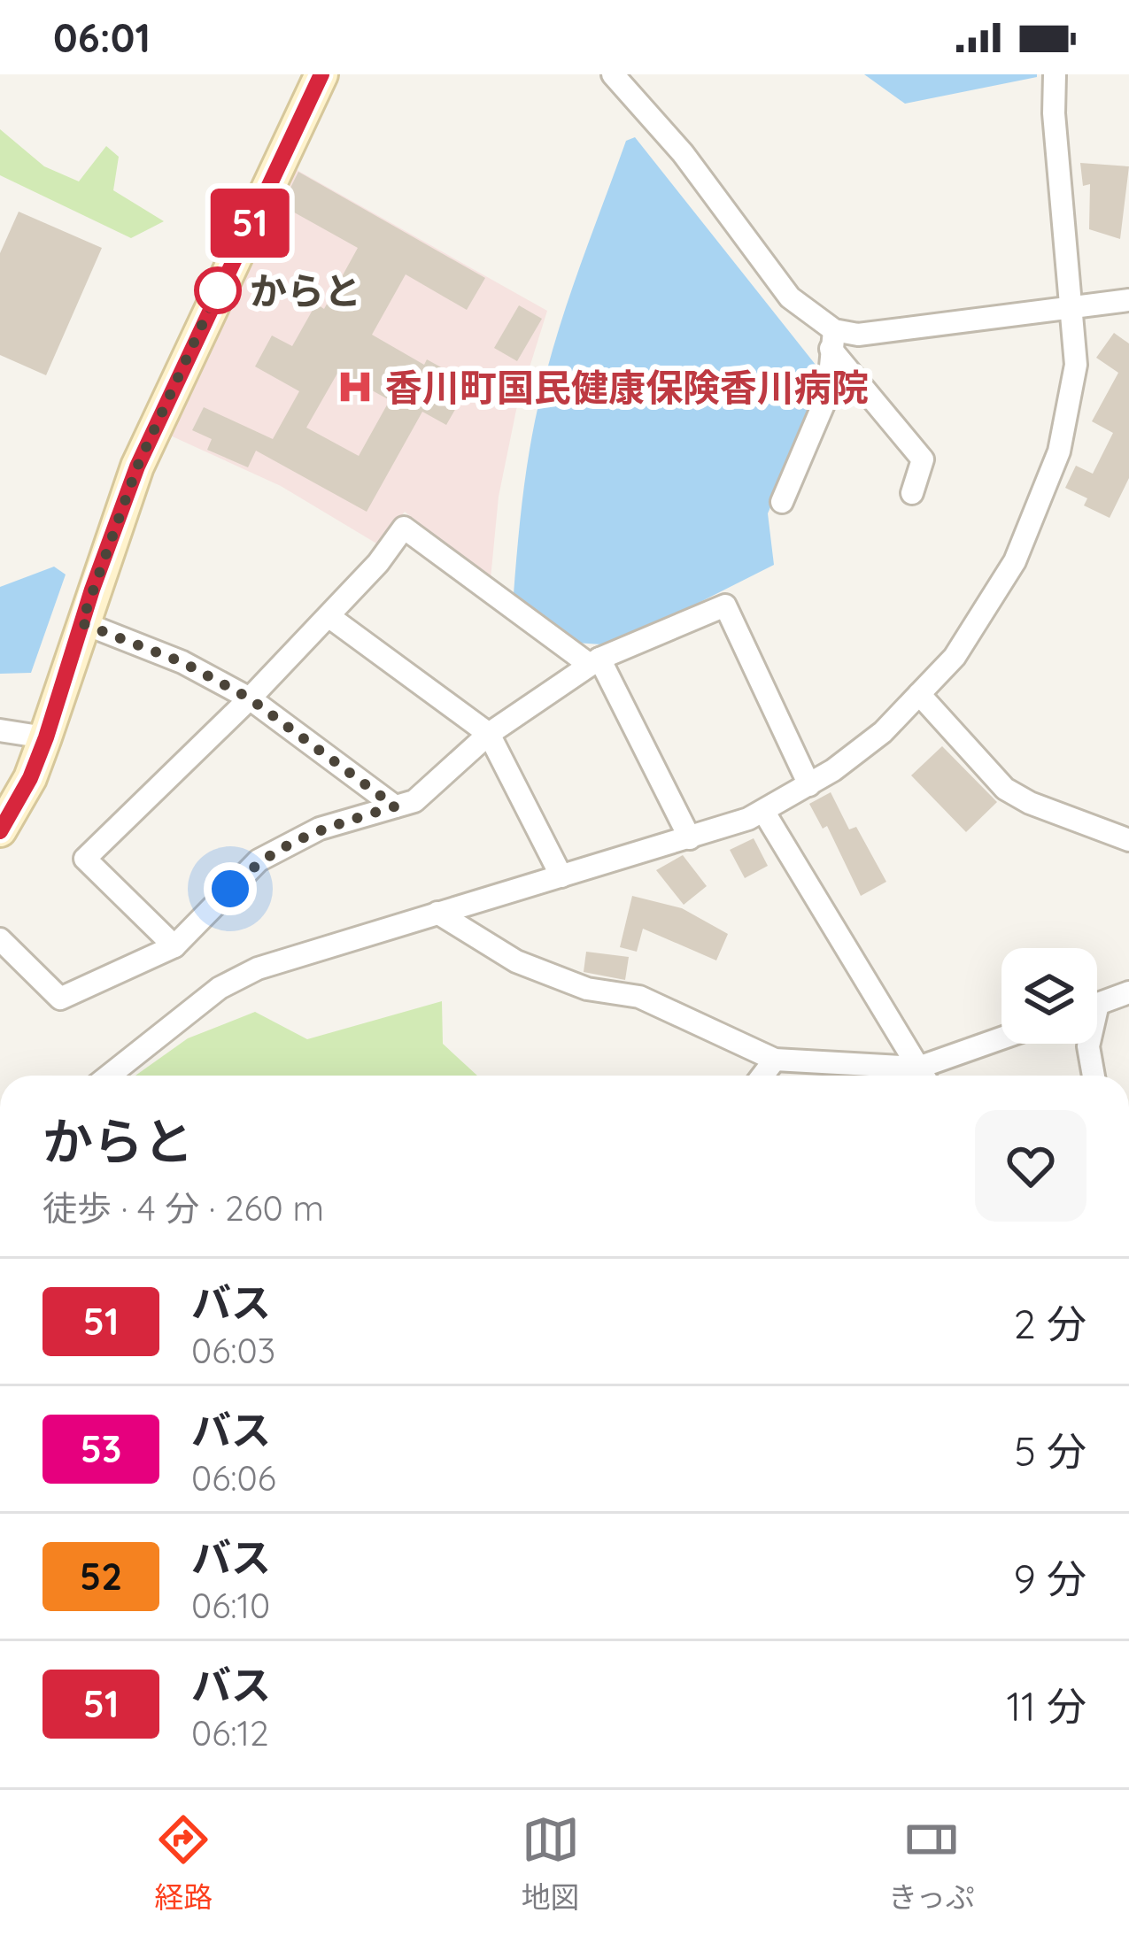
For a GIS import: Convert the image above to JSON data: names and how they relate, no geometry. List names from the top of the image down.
{
  "places": {
    "other": ["からと"],
    "hospital": ["香川町国民健康保険香川病院"]
  },
  "lines": ["bus line 51"],
  "page": {
    "status": "06:01",
    "on_map": "51",
    "heading": ["からと", "徒歩 · 4 分 · 260 m"],
    "list": [
      {
        "mark": "51",
        "name": "バス",
        "note": "06:03",
        "value": "2 分"
      },
      {
        "mark": "53",
        "name": "バス",
        "note": "06:06",
        "value": "5 分"
      },
      {
        "mark": "52",
        "name": "バス",
        "note": "06:10",
        "value": "9 分"
      },
      {
        "mark": "51",
        "name": "バス",
        "note": "06:12",
        "value": "11 分"
      }
    ],
    "tabs": ["経路", "地図", "きっぷ"]
  }
}
